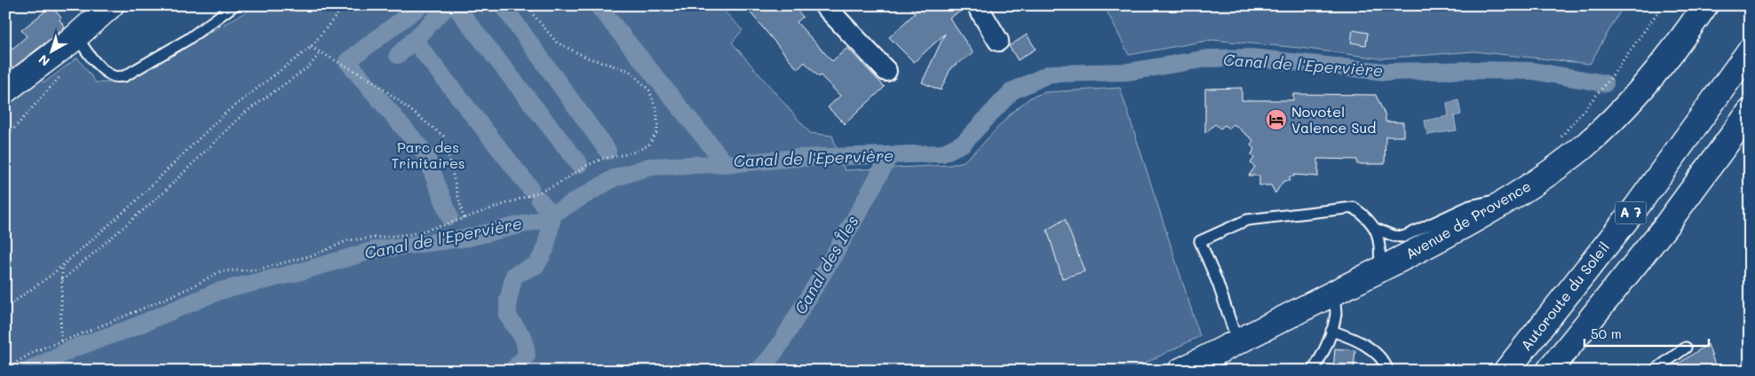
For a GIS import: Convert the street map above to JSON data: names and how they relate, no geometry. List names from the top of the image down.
{
  "streets": {
    "main road": ["A 7", "Avenue de Provence", "Autoroute du Soleil"]
  },
  "water": ["Canal de l'Epervière", "Canal des Îles"],
  "parks": ["Parc des Trinitaires"],
  "places": {
    "hotel": ["Novotel Valence Sud"]
  },
  "scale_bar": "50 m",
  "north": "bottom left"
}
